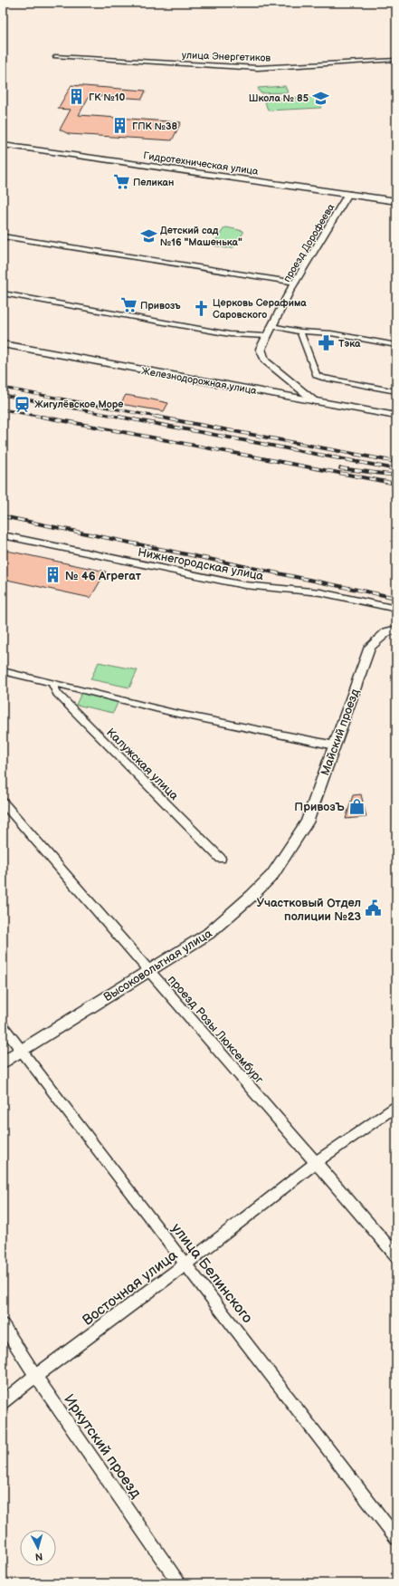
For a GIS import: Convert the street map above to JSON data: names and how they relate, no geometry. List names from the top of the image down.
{
  "streets": {
    "main road": ["Гидротехническая улица", "Железнодорожная улица"],
    "street": [
      "улица Энергетиков",
      "проезд Дорофеева",
      "Нижнегородская улица",
      "Майский проезд",
      "Калужская улица",
      "Высоковольтная улица",
      "проезд Розы Люксембург",
      "улица Белинского",
      "Восточная улица",
      "Иркутский проезд"
    ]
  },
  "crossings": [
    ["Гидротехническая улица", "проезд Дорофеева"],
    ["проезд Дорофеева", "Железнодорожная улица"],
    ["Майский проезд", "Высоковольтная улица"],
    ["Высоковольтная улица", "проезд Розы Люксембург"],
    ["Высоковольтная улица", "улица Белинского"],
    ["проезд Розы Люксембург", "Восточная улица"],
    ["улица Белинского", "Восточная улица"],
    ["Восточная улица", "Иркутский проезд"]
  ],
  "places": {
    "building": ["ГК №10", "ГПК №38", "№ 46 Агрегат"],
    "school or university": ["Школа № 85", "Детский сад №16 \"Машенька\""],
    "supermarket": ["Пеликан", "Привозъ"],
    "church": ["Церковь Серафима Саровского"],
    "pharmacy": ["Тэка"],
    "station": ["Жигулёвское Море"],
    "shop": ["ПривозЪ"],
    "public building": ["Участковый Отдел полиции №23"]
  },
  "north": "bottom"
}
